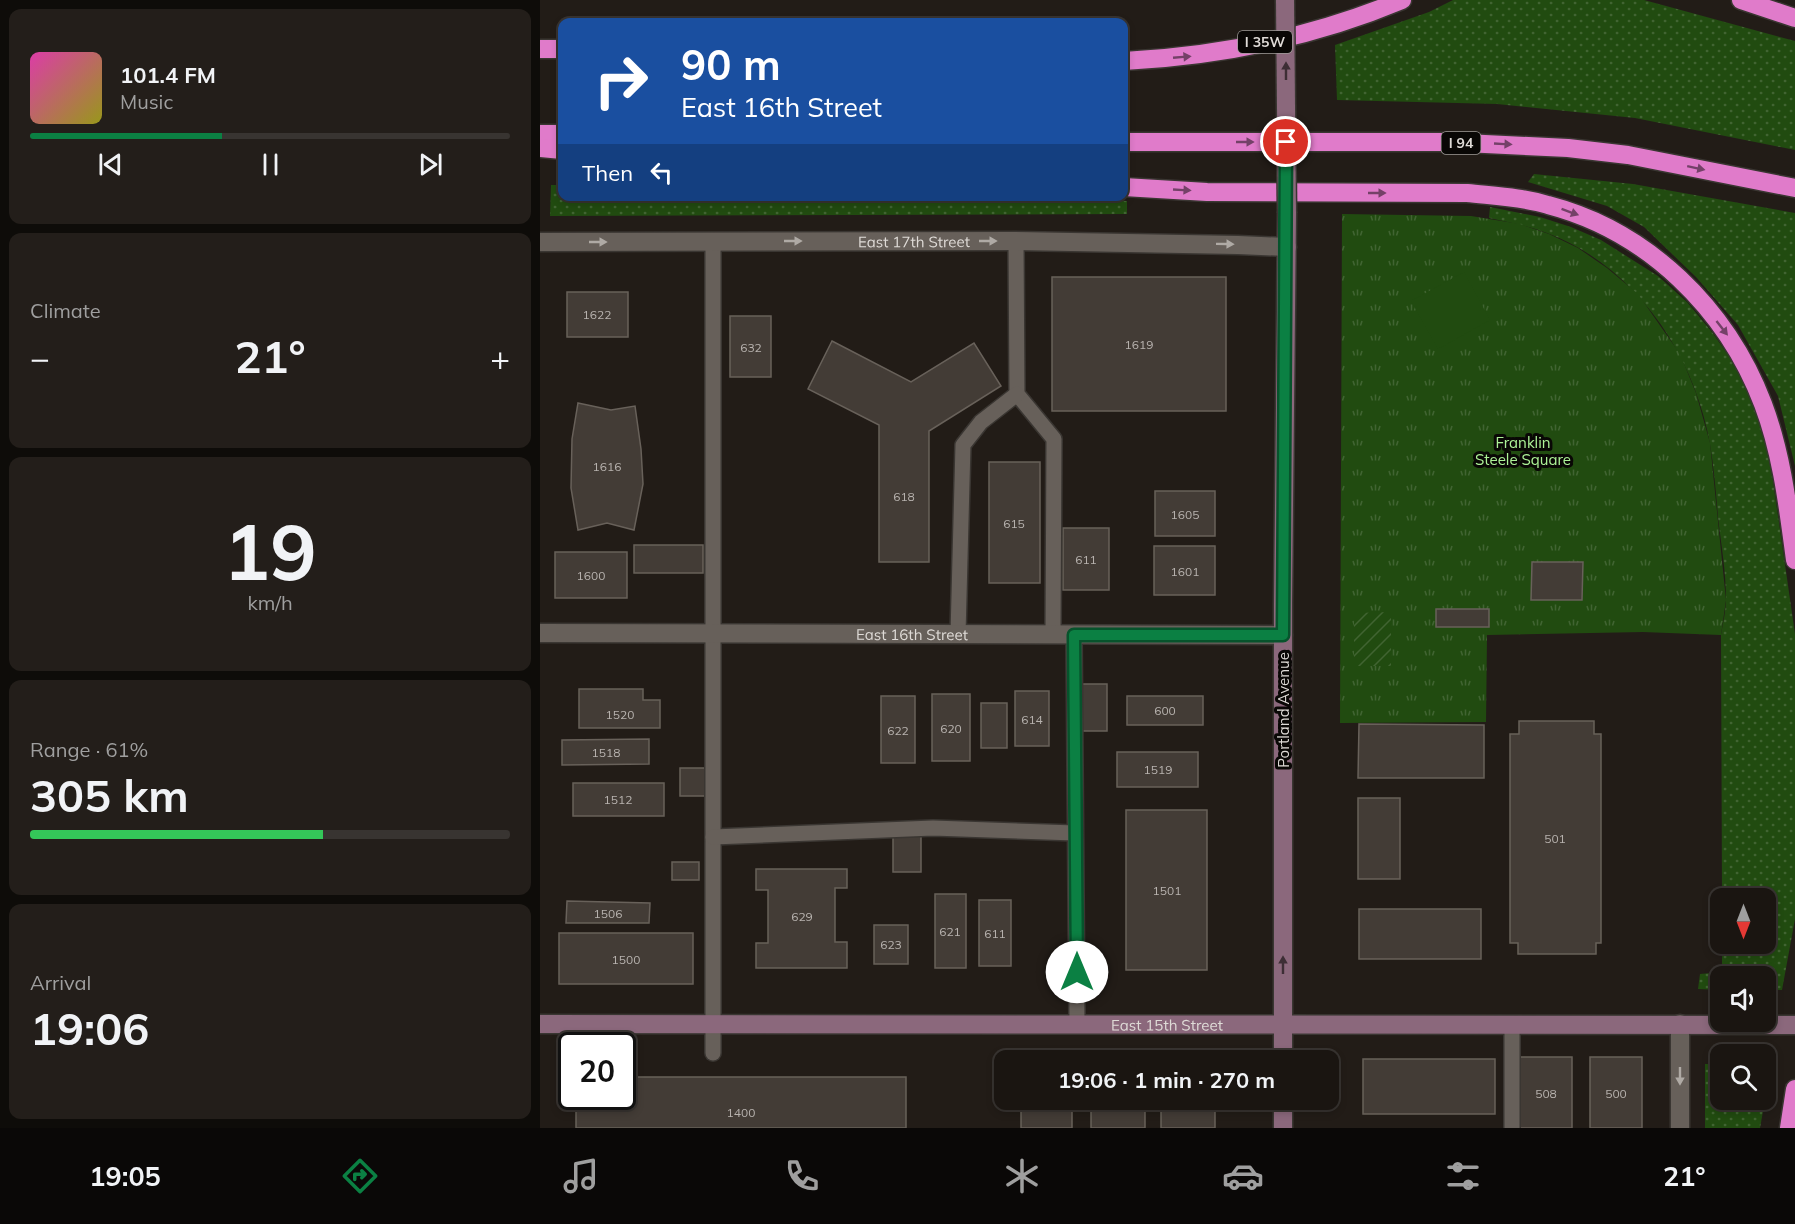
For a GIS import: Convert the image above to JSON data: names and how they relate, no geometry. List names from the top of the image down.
{
  "streets": {
    "highway": ["I 35W", "I 94"],
    "street": [
      "East 17th Street",
      "East 16th Street",
      "Portland Avenue",
      "East 15th Street"
    ]
  },
  "crossings": [
    ["East 17th Street", "Portland Avenue"],
    ["East 16th Street", "Portland Avenue"],
    ["Portland Avenue", "East 15th Street"]
  ],
  "one_way": ["East 17th Street", "Portland Avenue"],
  "parks": ["Franklin Steele Square"],
  "house_numbers": [
    "1622",
    "1619",
    "632",
    "1616",
    "618",
    "1605",
    "615",
    "611",
    "1601",
    "1600",
    "600",
    "1520",
    "614",
    "620",
    "622",
    "1518",
    "1519",
    "1512",
    "501",
    "1501",
    "1506",
    "629",
    "621",
    "611",
    "623",
    "1500",
    "508",
    "500",
    "1400"
  ],
  "north": "bottom",
  "page": {
    "turn": ["90 m", "East 16th Street"],
    "song": ["101.4 FM", "Music"],
    "then": "Then",
    "tile": [
      "Climate",
      ["19", "km/h"],
      ["Range · 61%", "305 km"],
      ["Arrival", "19:06"]
    ],
    "heat": ["−", "21°", "+"],
    "limit": "20",
    "trip": "19:06 · 1 min · 270 m",
    "tabs": ["19:05", "21°"]
  }
}
